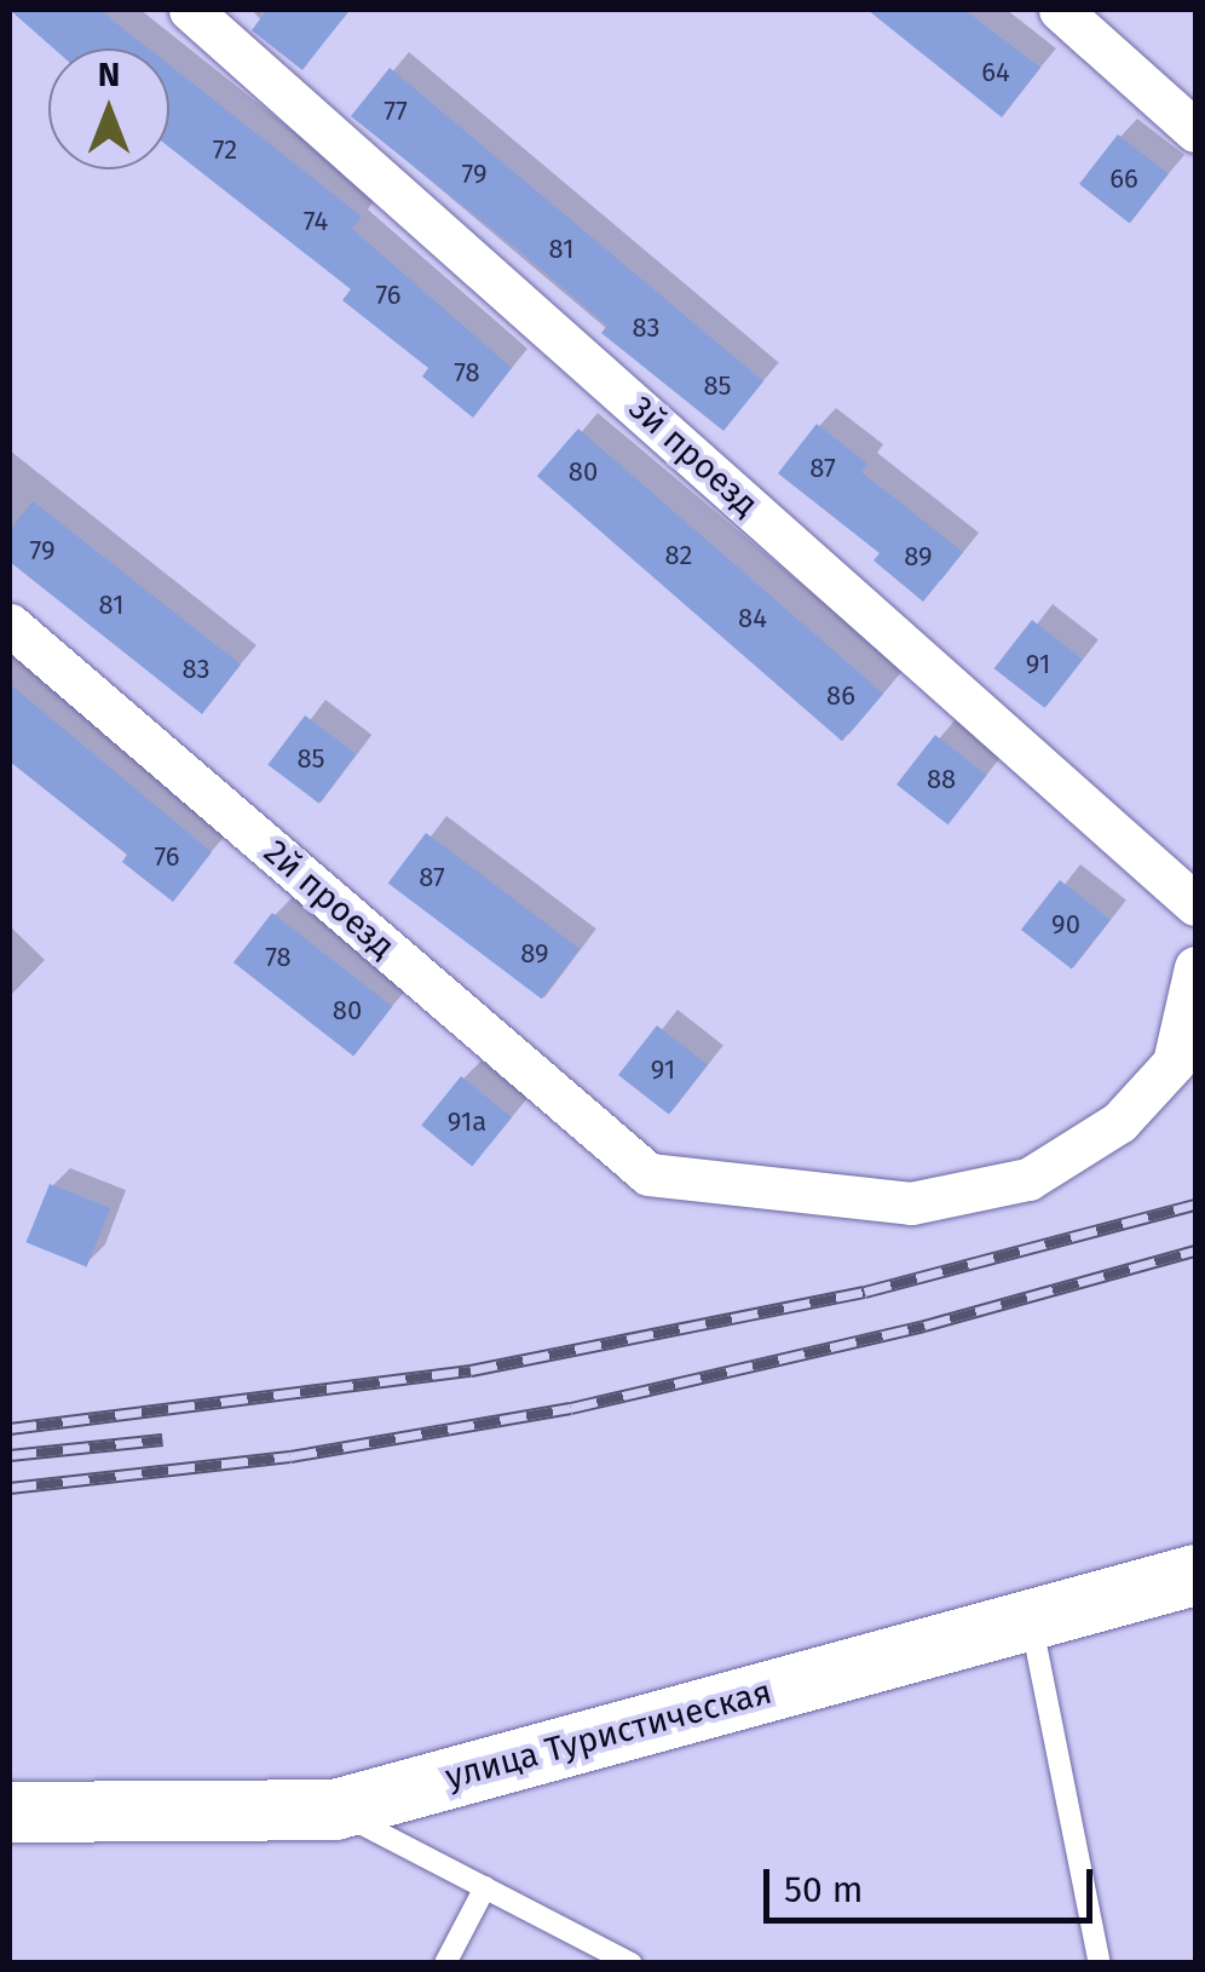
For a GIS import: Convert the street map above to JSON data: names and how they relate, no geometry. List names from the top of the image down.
{
  "streets": {
    "street": ["3й проезд", "2й проезд", "улица Туристическая"]
  },
  "house_numbers": [
    "64",
    "77",
    "72",
    "79",
    "66",
    "74",
    "81",
    "76",
    "83",
    "78",
    "85",
    "87",
    "80",
    "79",
    "82",
    "89",
    "81",
    "84",
    "91",
    "83",
    "86",
    "85",
    "88",
    "76",
    "87",
    "90",
    "89",
    "78",
    "80",
    "91",
    "91а"
  ],
  "scale_bar": "50 m",
  "north": "top"
}
